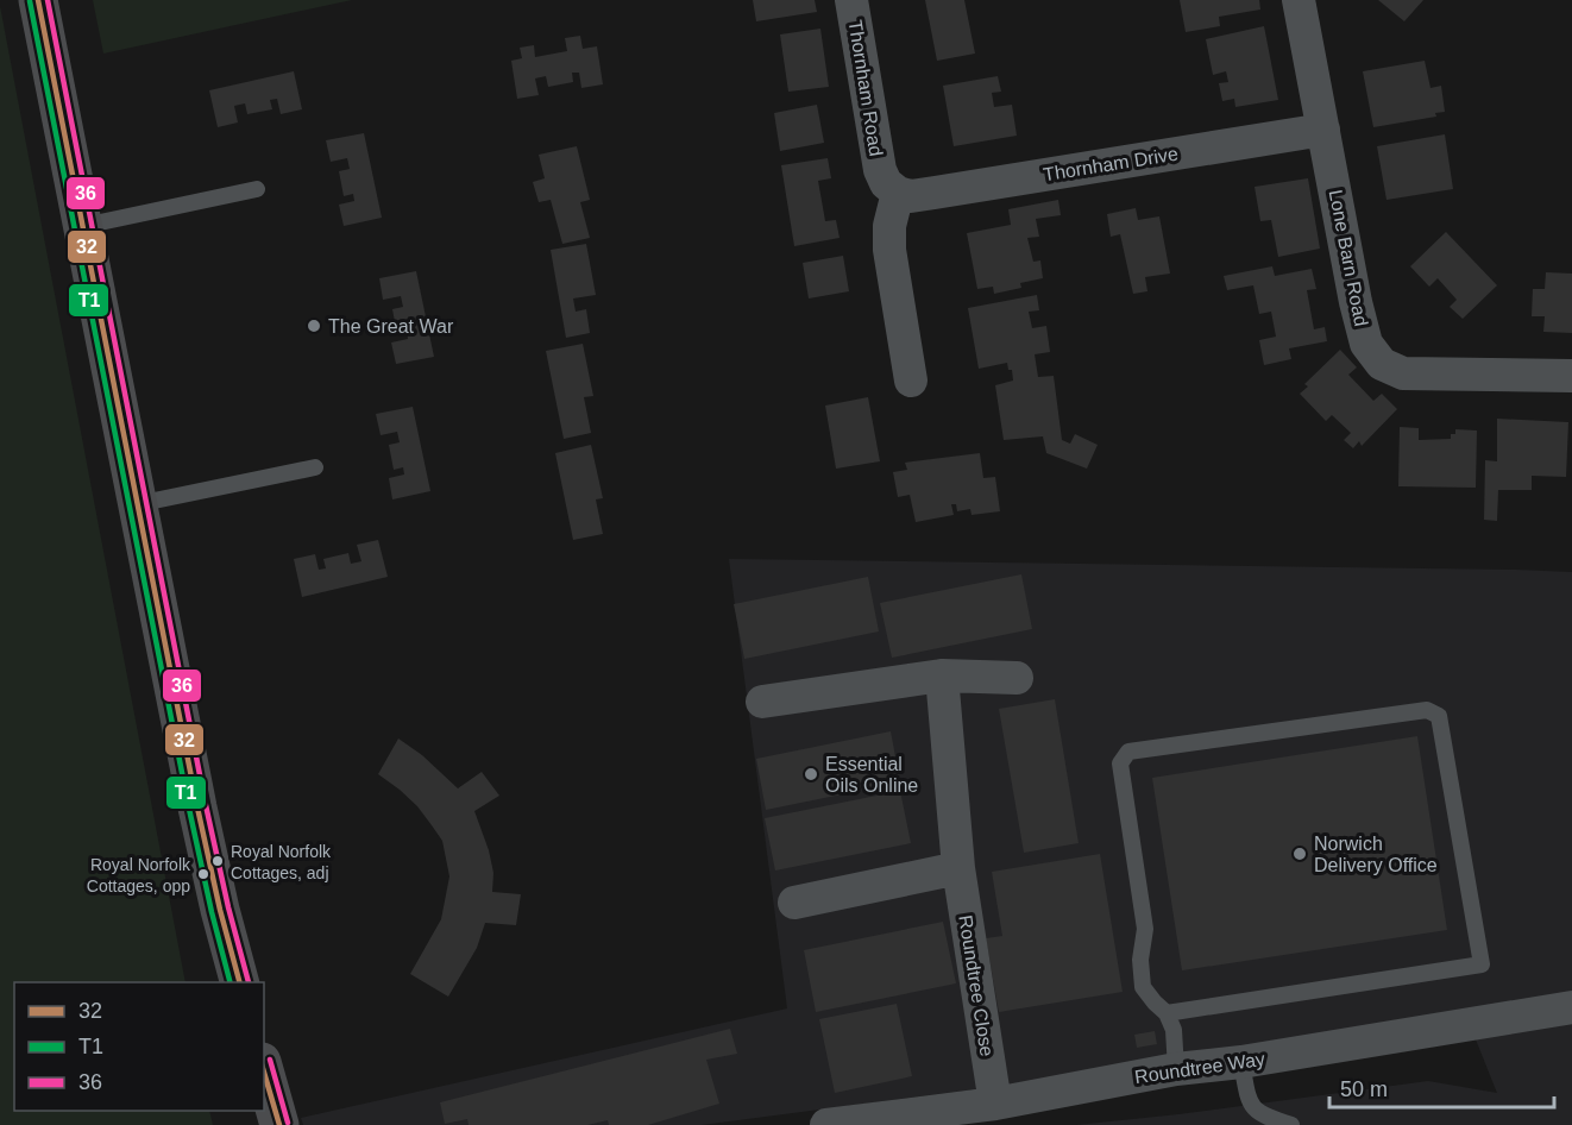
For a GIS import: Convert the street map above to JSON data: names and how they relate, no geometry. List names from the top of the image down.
{
  "streets": {
    "street": [
      "Thornham Road",
      "Thornham Drive",
      "Lone Barn Road",
      "Roundtree Close",
      "Roundtree Way"
    ]
  },
  "crossings": [
    ["Thornham Road", "Thornham Drive"],
    ["Thornham Drive", "Lone Barn Road"],
    ["Roundtree Close", "Roundtree Way"]
  ],
  "places": [
    "The Great War",
    "Essential Oils Online",
    "Norwich Delivery Office",
    "Royal Norfolk Cottages, adj",
    "Royal Norfolk Cottages, opp"
  ],
  "lines": ["transit line 32", "transit line 36", "transit line T1"],
  "legend": ["32", "T1", "36"],
  "scale_bar": "50 m"
}
